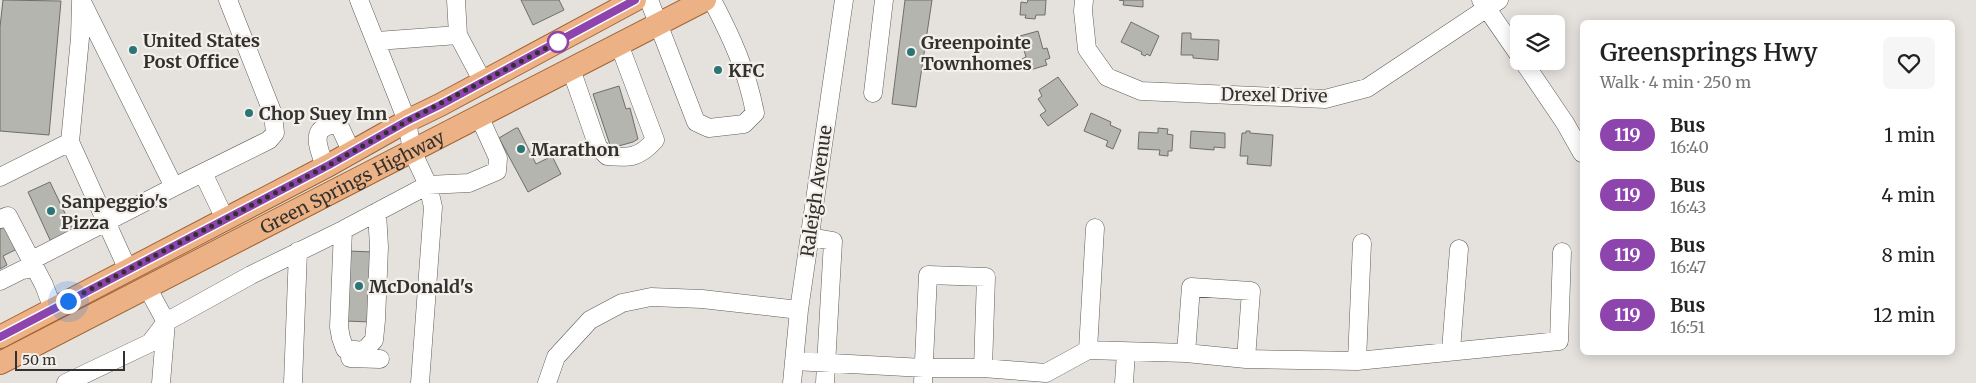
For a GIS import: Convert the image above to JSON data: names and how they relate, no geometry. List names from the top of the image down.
{
  "streets": {
    "main road": ["Green Springs Highway"],
    "street": ["Drexel Drive", "Raleigh Avenue"]
  },
  "places": [
    "United States Post Office",
    "Greenpointe Townhomes",
    "KFC",
    "Chop Suey Inn",
    "Marathon",
    "Sanpeggio's Pizza",
    "McDonald's"
  ],
  "lines": ["bus line 119"],
  "scale_bar": "50 m",
  "page": {
    "heading": ["Greensprings Hwy", "Walk · 4 min · 250 m"],
    "list": [
      {
        "mark": "119",
        "name": "Bus",
        "note": "16:40",
        "value": "1 min"
      },
      {
        "mark": "119",
        "name": "Bus",
        "note": "16:43",
        "value": "4 min"
      },
      {
        "mark": "119",
        "name": "Bus",
        "note": "16:47",
        "value": "8 min"
      },
      {
        "mark": "119",
        "name": "Bus",
        "note": "16:51",
        "value": "12 min"
      }
    ],
    "scale": "50 m"
  }
}
